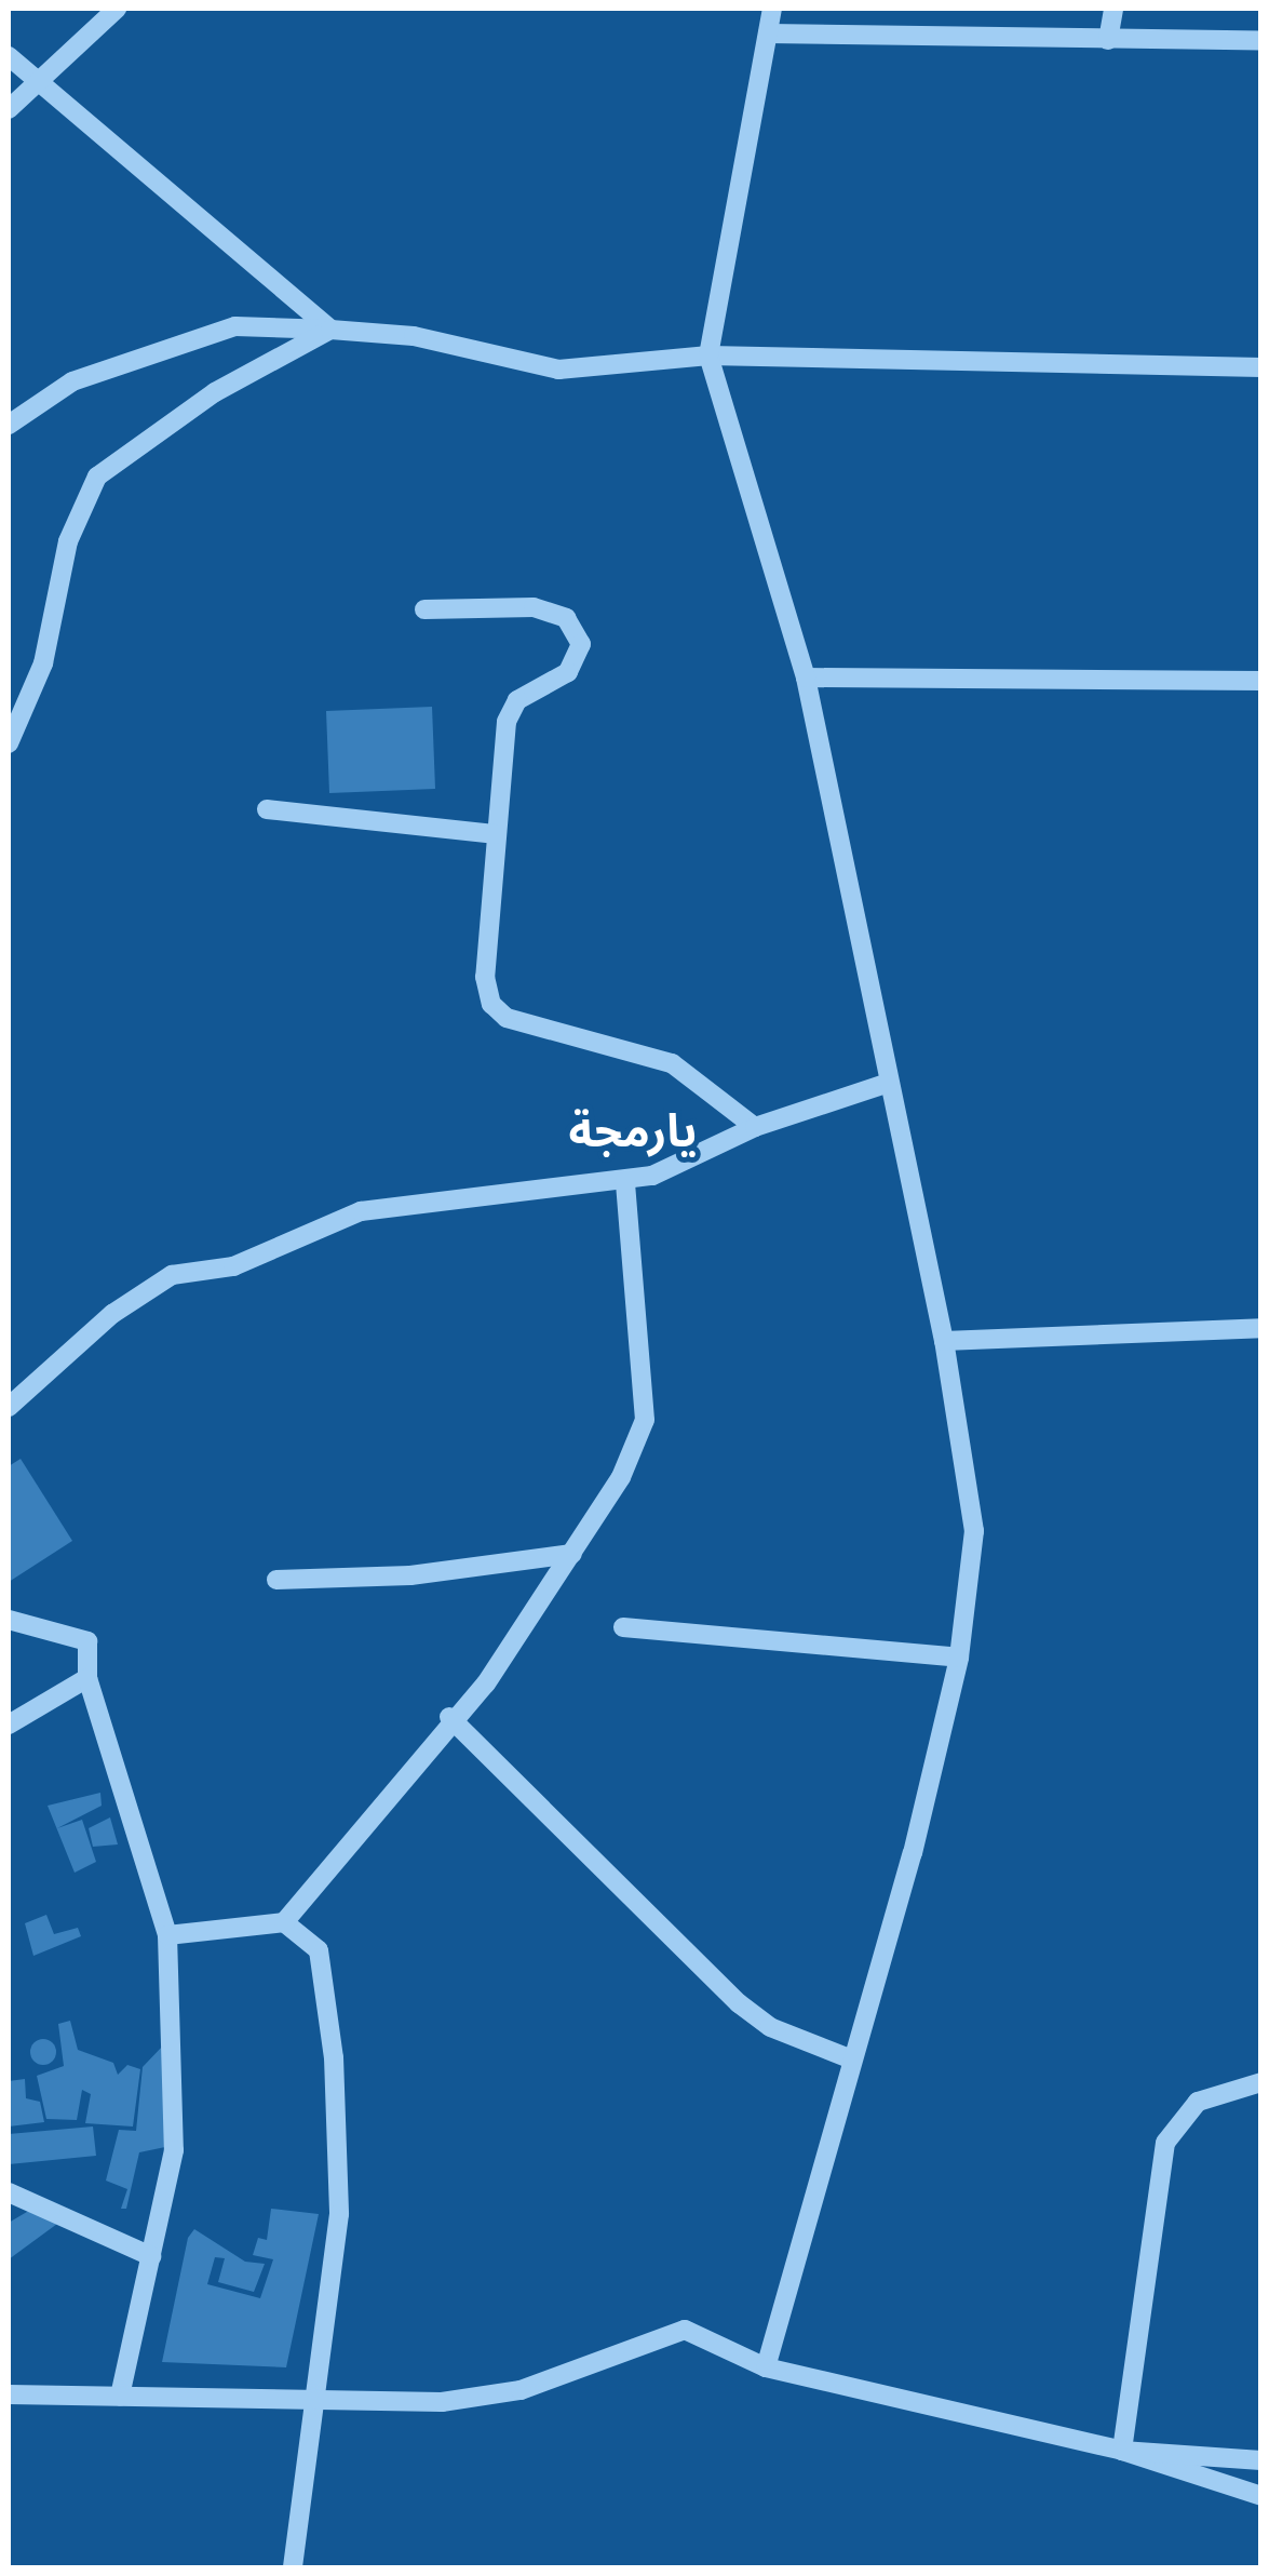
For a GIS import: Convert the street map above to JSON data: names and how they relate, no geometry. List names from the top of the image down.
{
  "districts": ["يارمجة"]
}
